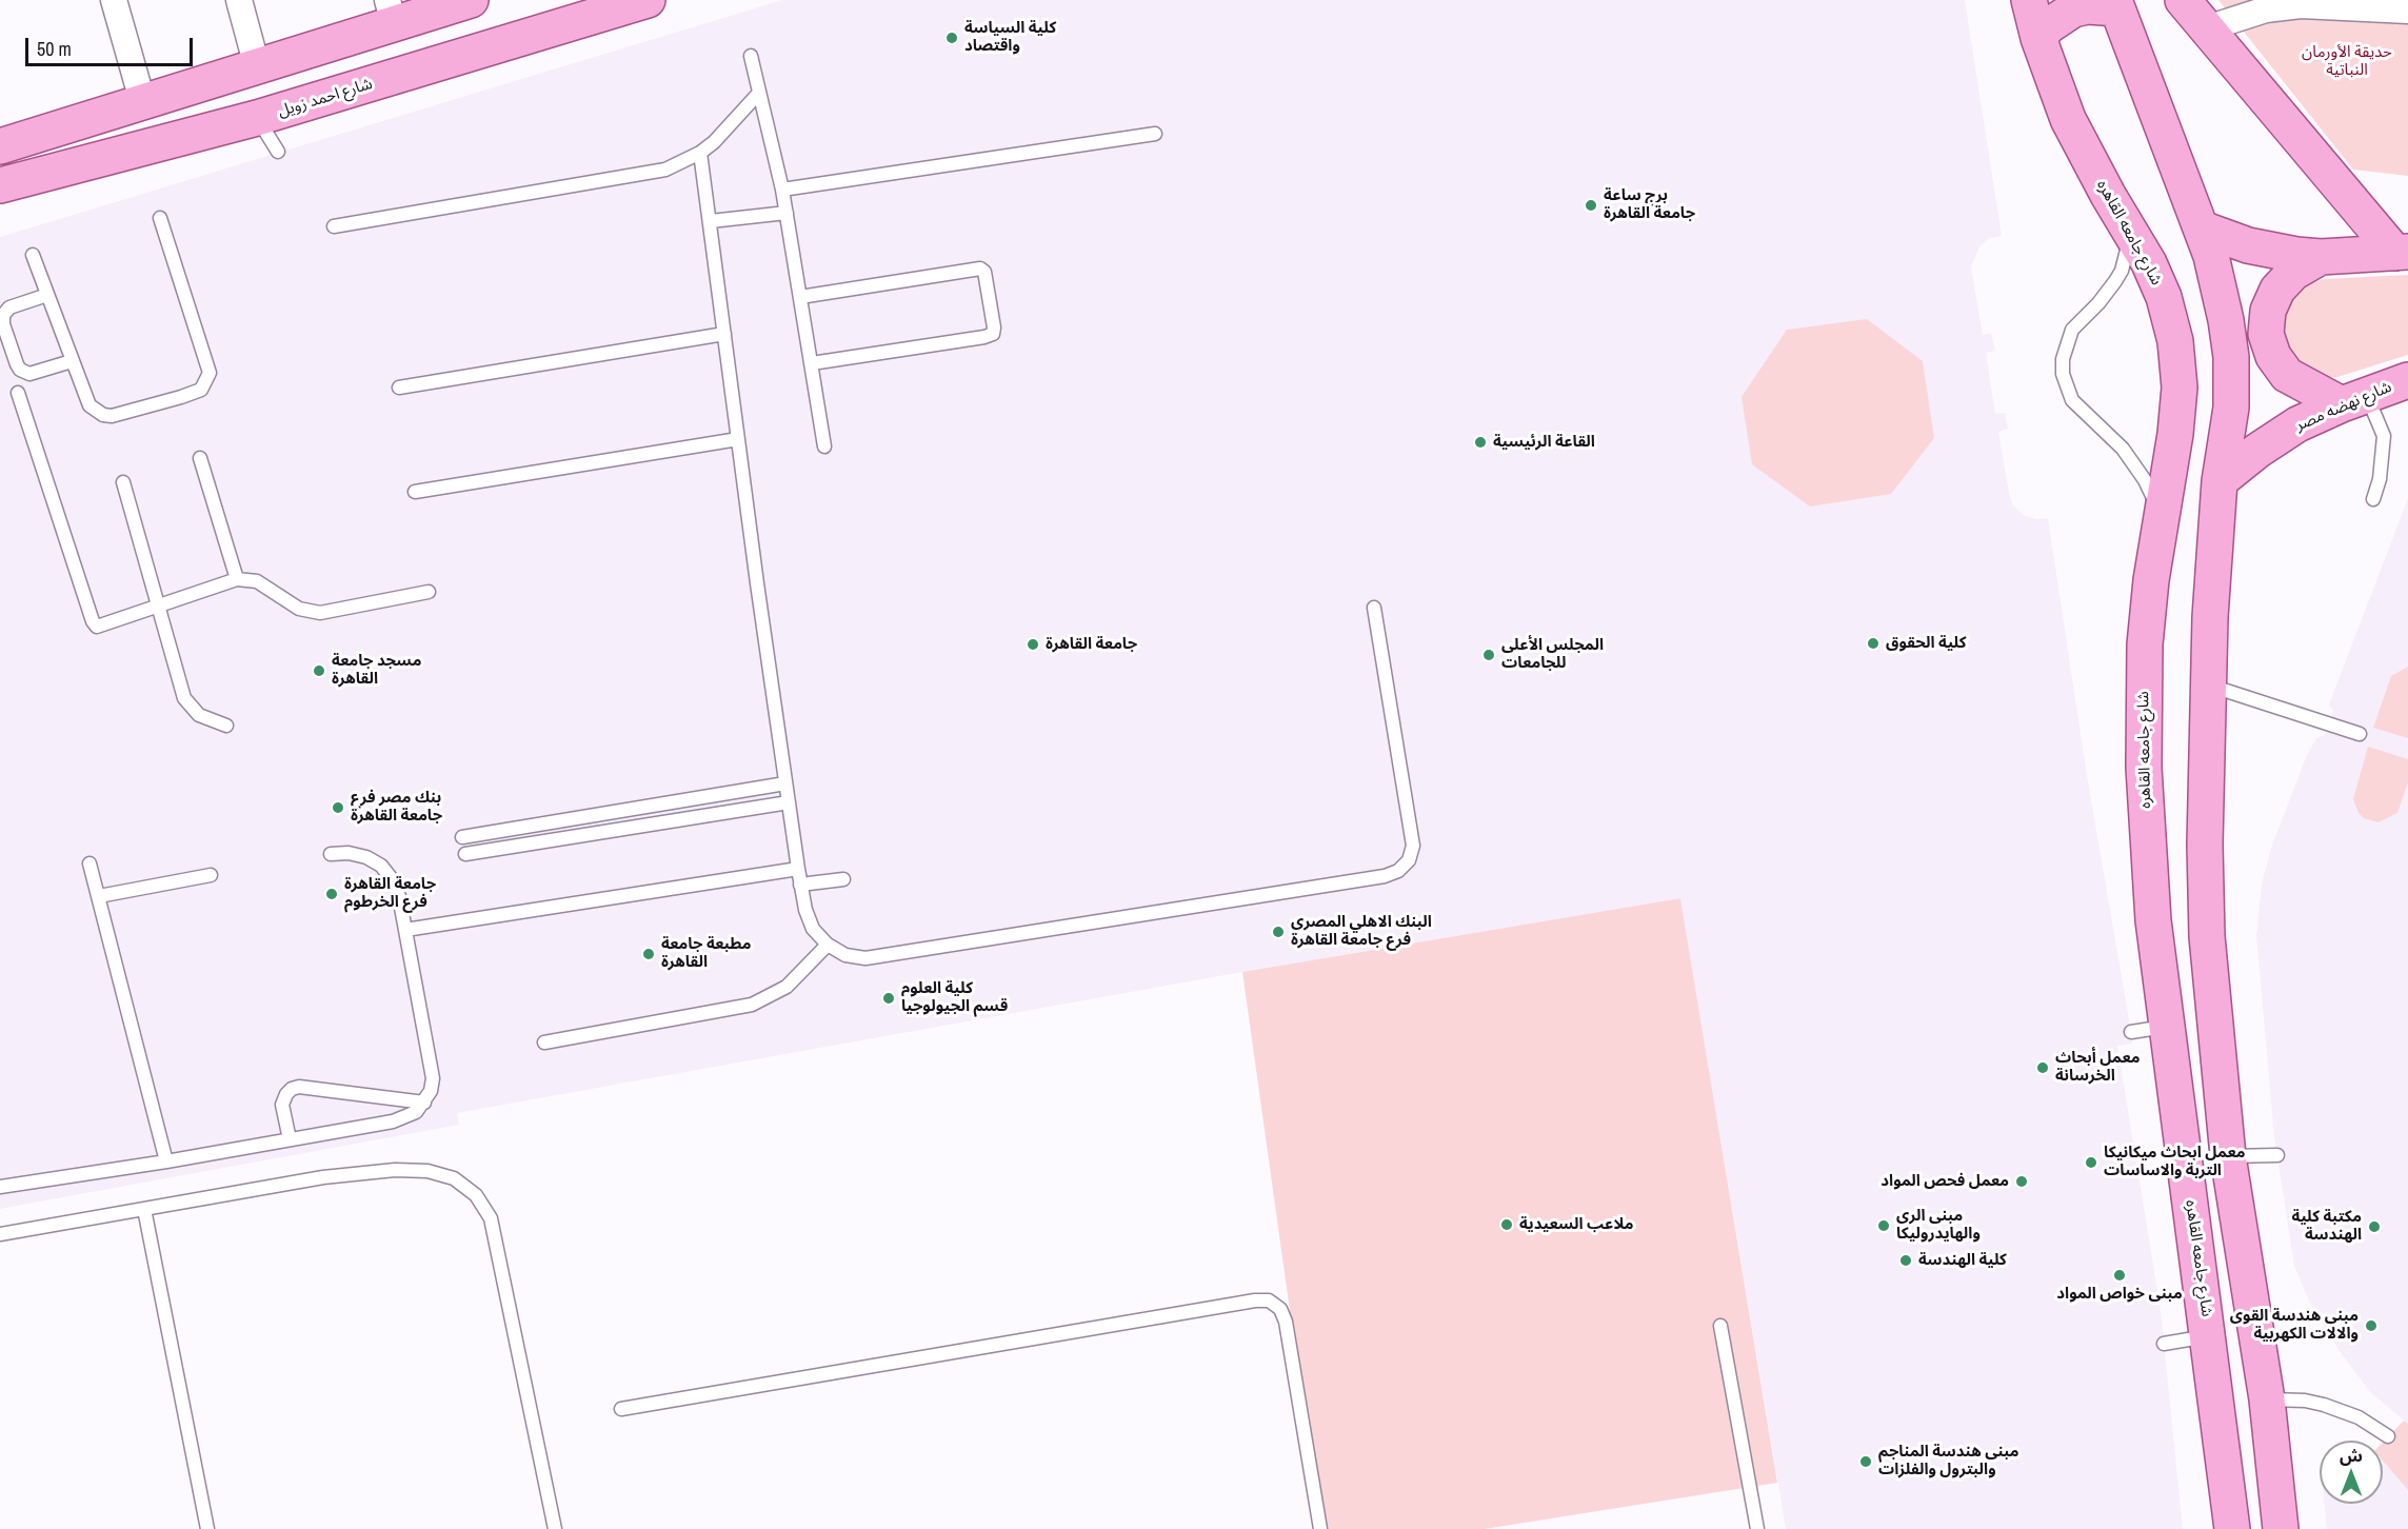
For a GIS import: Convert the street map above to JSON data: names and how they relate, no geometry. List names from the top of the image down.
{
  "streets": {
    "main road": ["شارع احمد زويل", "شارع جامعه القاهره", "شارع نهضه مصر"]
  },
  "parks": ["حديقة الأورمان النباتية"],
  "places": [
    "كلية السياسة واقتصاد",
    "برج ساعة جامعة القاهرة",
    "القاعة الرئيسية",
    "كلية الحقوق",
    "جامعة القاهرة",
    "المجلس الأعلى للجامعات",
    "مسجد جامعة القاهرة",
    "بنك مصر فرع جامعة القاهرة",
    "جامعة القاهرة فرع الخرطوم",
    "البنك الاهلي المصري فرع جامعة القاهرة",
    "مطبعة جامعة القاهرة",
    "كلية العلوم قسم الجيولوجيا",
    "معمل أبحاث الخرسانة",
    "معمل ابحاث ميكانيكا التربة والاساسات",
    "معمل فحص المواد",
    "ملاعب السعيدية",
    "مبنى الرى والهايدروليكا",
    "مكتبة كلية الهندسة",
    "كلية الهندسة",
    "مبنى خواص المواد",
    "مبنى هندسة القوى والالات الكهربية",
    "مبنى هندسة المناجم والبترول والفلزات"
  ],
  "scale_bar": "50 m",
  "north": "top"
}
